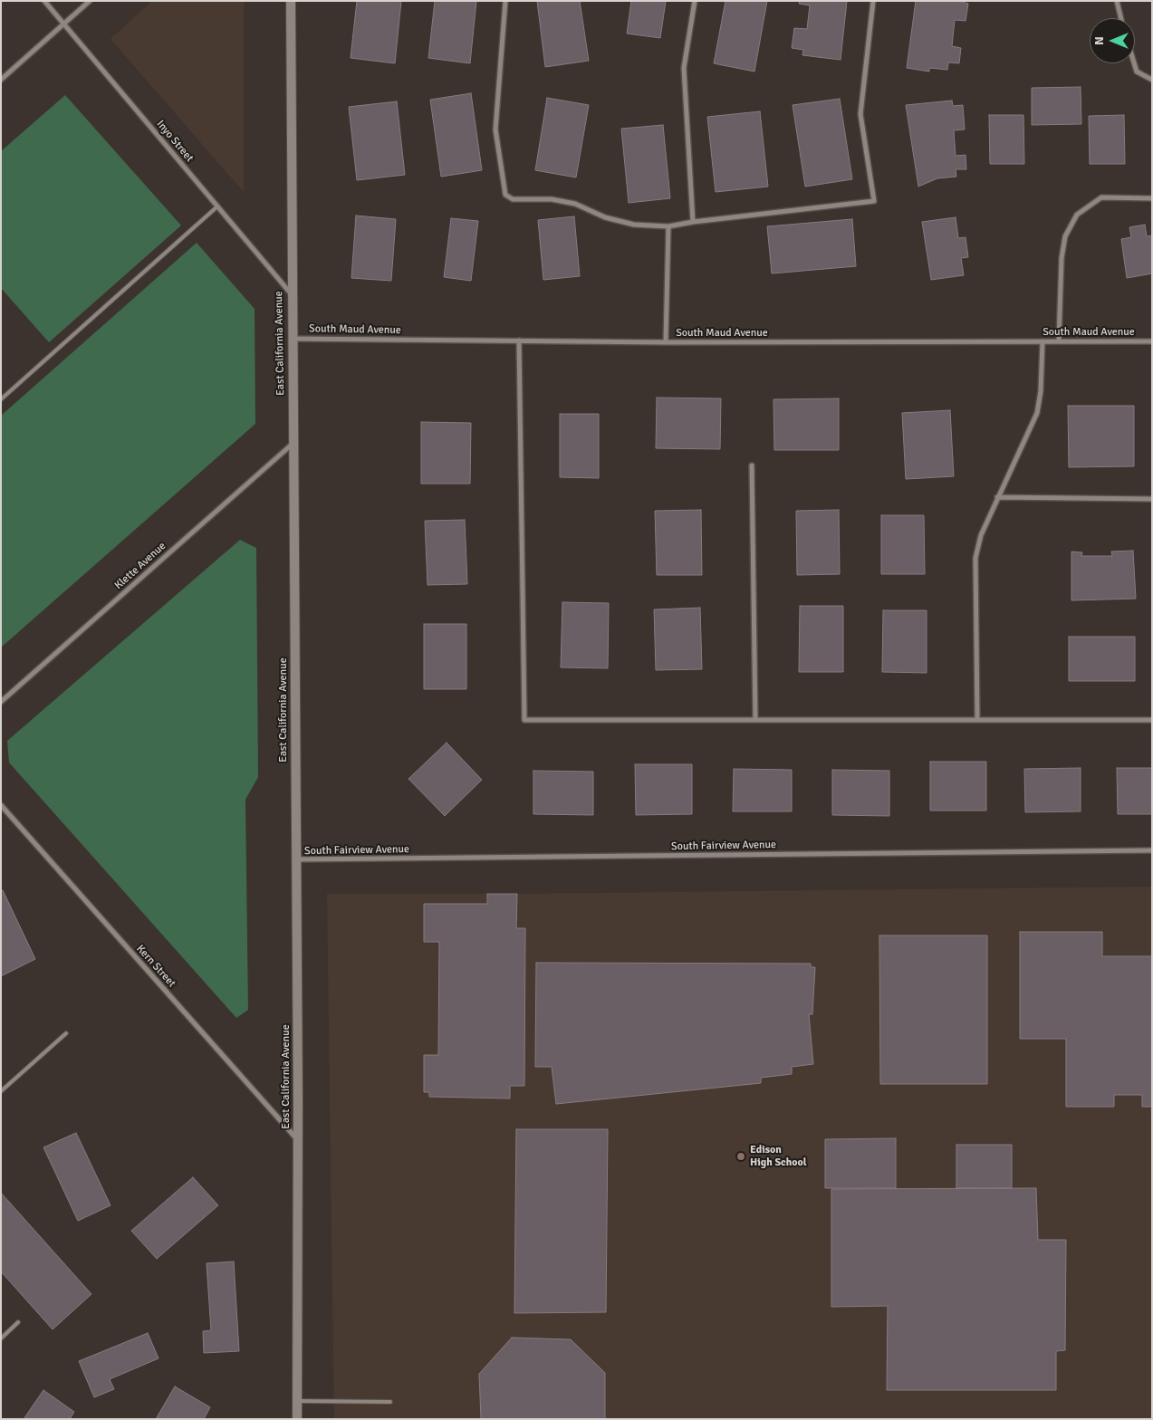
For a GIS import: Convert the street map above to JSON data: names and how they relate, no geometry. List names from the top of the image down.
{
  "streets": {
    "main road": ["East California Avenue"],
    "street": [
      "Inyo Street",
      "South Maud Avenue",
      "Klette Avenue",
      "South Fairview Avenue",
      "Kern Street"
    ]
  },
  "crossings": [
    ["Inyo Street", "East California Avenue"],
    ["South Maud Avenue", "East California Avenue"],
    ["East California Avenue", "Klette Avenue"],
    ["East California Avenue", "South Fairview Avenue"],
    ["East California Avenue", "Kern Street"]
  ],
  "places": ["Edison High School"],
  "north": "left"
}
